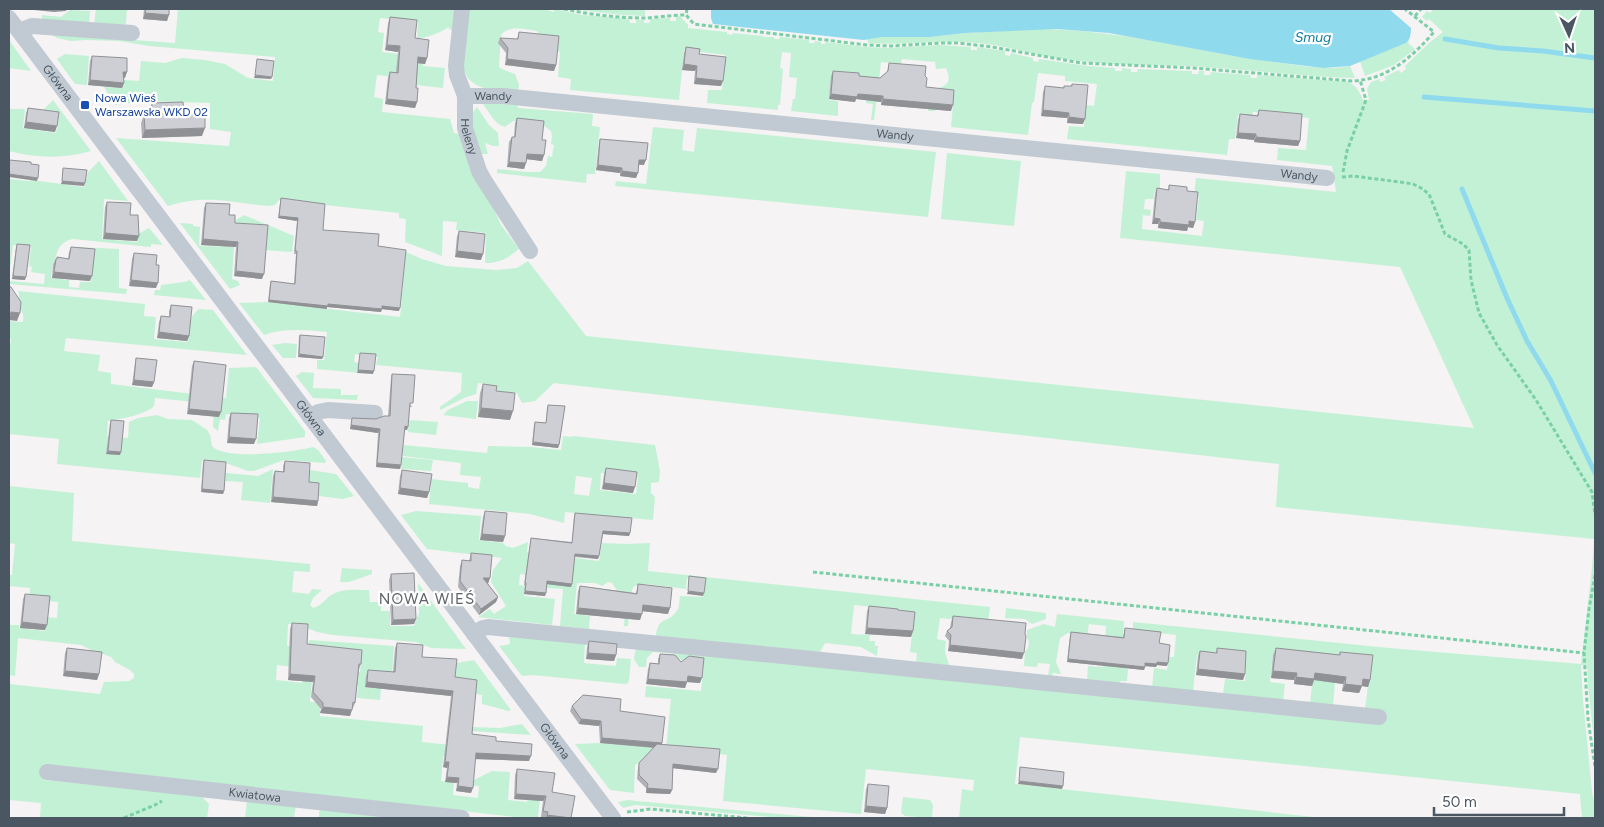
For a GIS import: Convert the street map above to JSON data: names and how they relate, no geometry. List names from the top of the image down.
{
  "streets": {
    "street": [
      "Główna",
      "Wandy",
      "Heleny",
      "Kwiatowa"
    ]
  },
  "crossings": [
    ["Wandy", "Heleny"]
  ],
  "districts": ["NOWA WIEŚ"],
  "water": ["Smug"],
  "places": {
    "transit": ["Nowa Wieś Warszawska WKD 02"]
  },
  "scale_bar": "50 m",
  "north": "bottom"
}
